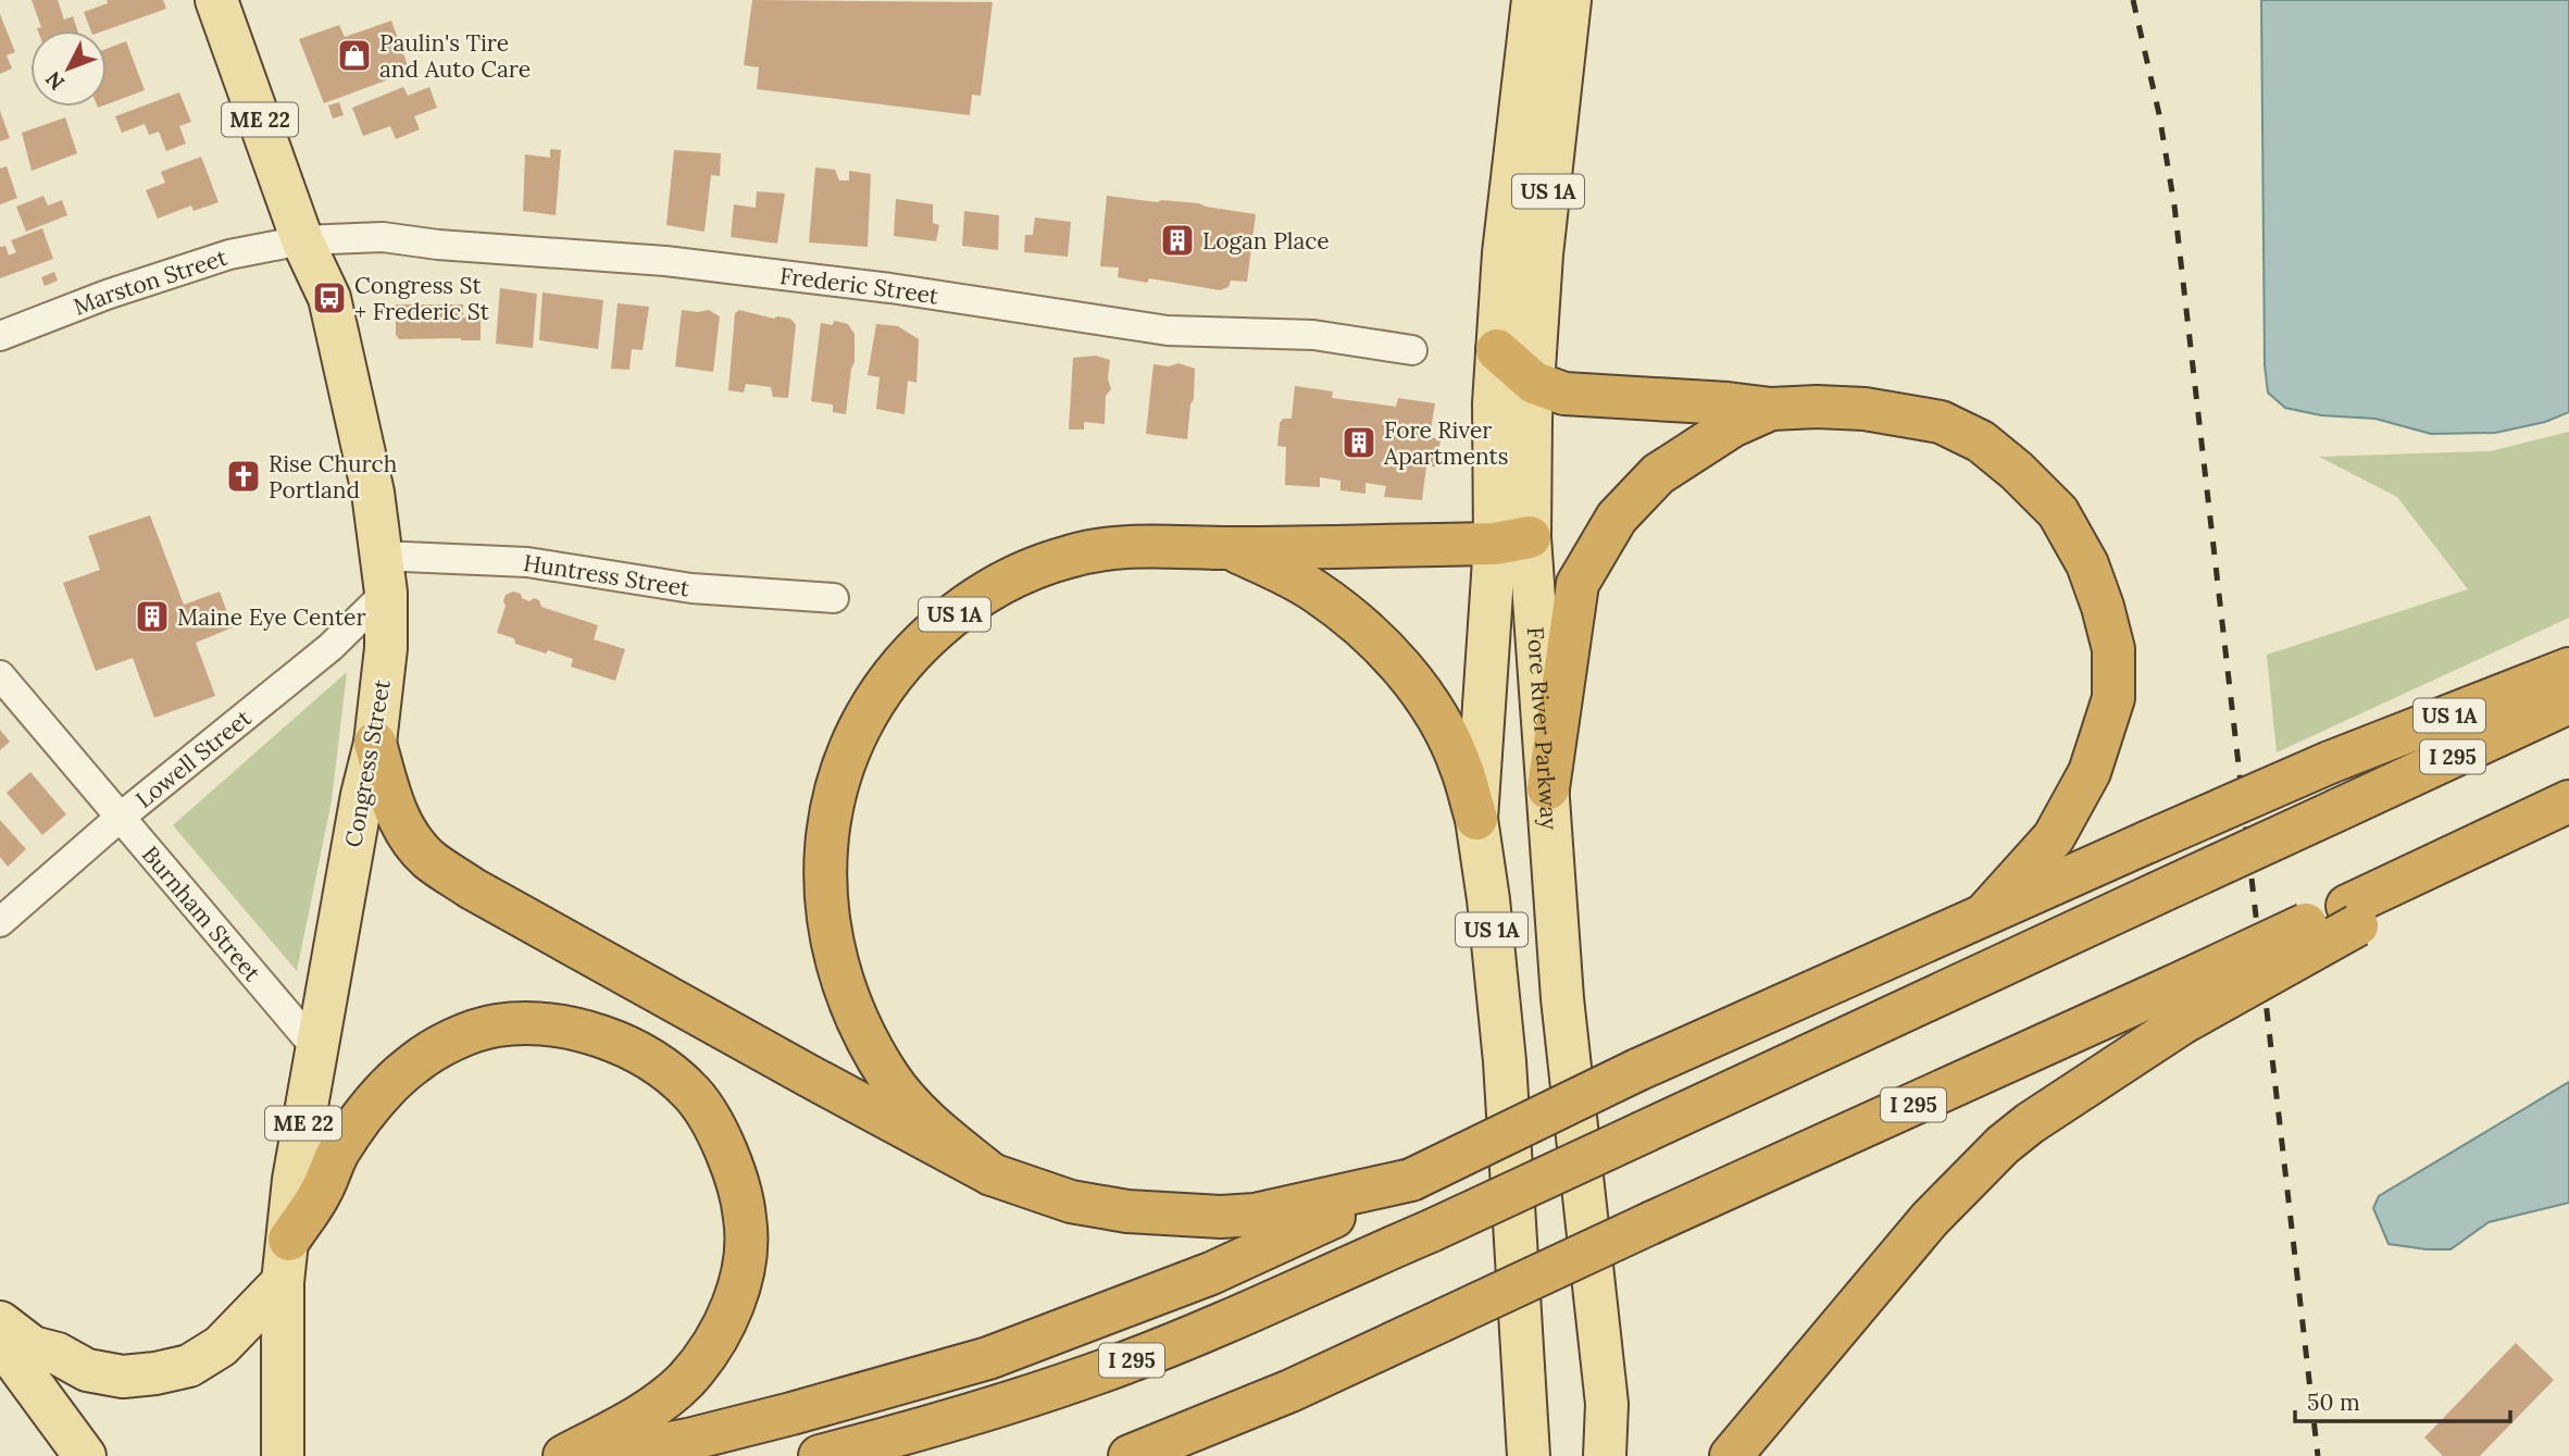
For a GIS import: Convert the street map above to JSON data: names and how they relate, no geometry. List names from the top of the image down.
{
  "streets": {
    "highway": ["US 1A", "I 295"],
    "main road": ["ME 22", "Fore River Parkway", "Congress Street"],
    "street": [
      "Marston Street",
      "Frederic Street",
      "Huntress Street",
      "Lowell Street",
      "Burnham Street"
    ]
  },
  "crossings": [
    ["US 1A", "Fore River Parkway"],
    ["Marston Street", "Frederic Street"],
    ["Marston Street", "Congress Street"],
    ["Frederic Street", "Congress Street"],
    ["Huntress Street", "Lowell Street"],
    ["Huntress Street", "Congress Street"],
    ["Lowell Street", "Congress Street"],
    ["Lowell Street", "Burnham Street"],
    ["Congress Street", "Burnham Street"]
  ],
  "places": {
    "shop": ["Paulin's Tire and Auto Care"],
    "building": ["Logan Place", "Fore River Apartments", "Maine Eye Center"],
    "bus stop": ["Congress St + Frederic St"],
    "church": ["Rise Church Portland"]
  },
  "scale_bar": "50 m",
  "north": "bottom left"
}
